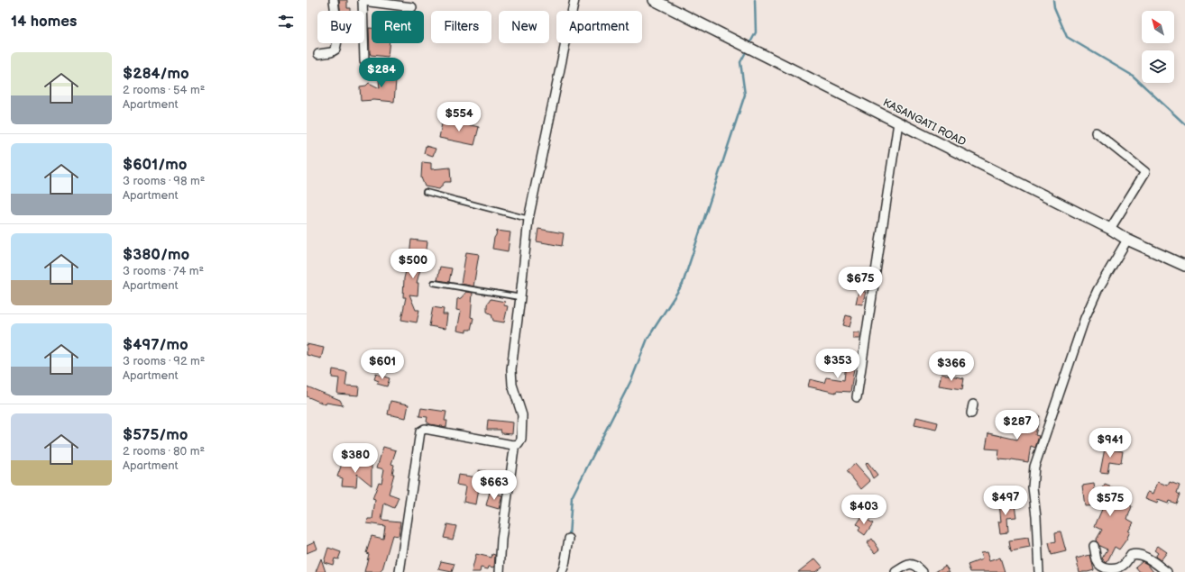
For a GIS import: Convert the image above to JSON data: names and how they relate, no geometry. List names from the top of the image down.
{
  "streets": {
    "street": ["KASANGATI ROAD"]
  },
  "north": "top left",
  "page": {
    "heading": "14 homes",
    "chip": [
      "Buy",
      "Rent",
      "Filters",
      "New",
      "Apartment"
    ],
    "list": [
      {
        "name": "$284/mo",
        "note": "2 rooms · 54 m² · Apartment"
      },
      {
        "name": "$601/mo",
        "note": "3 rooms · 98 m² · Apartment"
      },
      {
        "name": "$380/mo",
        "note": "3 rooms · 74 m² · Apartment"
      },
      {
        "name": "$497/mo",
        "note": "3 rooms · 92 m² · Apartment"
      },
      {
        "name": "$575/mo",
        "note": "2 rooms · 80 m² · Apartment"
      }
    ],
    "price": [
      "$284",
      "$554",
      "$500",
      "$675",
      "$353",
      "$601",
      "$366",
      "$287",
      "$941",
      "$380",
      "$663",
      "$497",
      "$575",
      "$403"
    ]
  }
}
